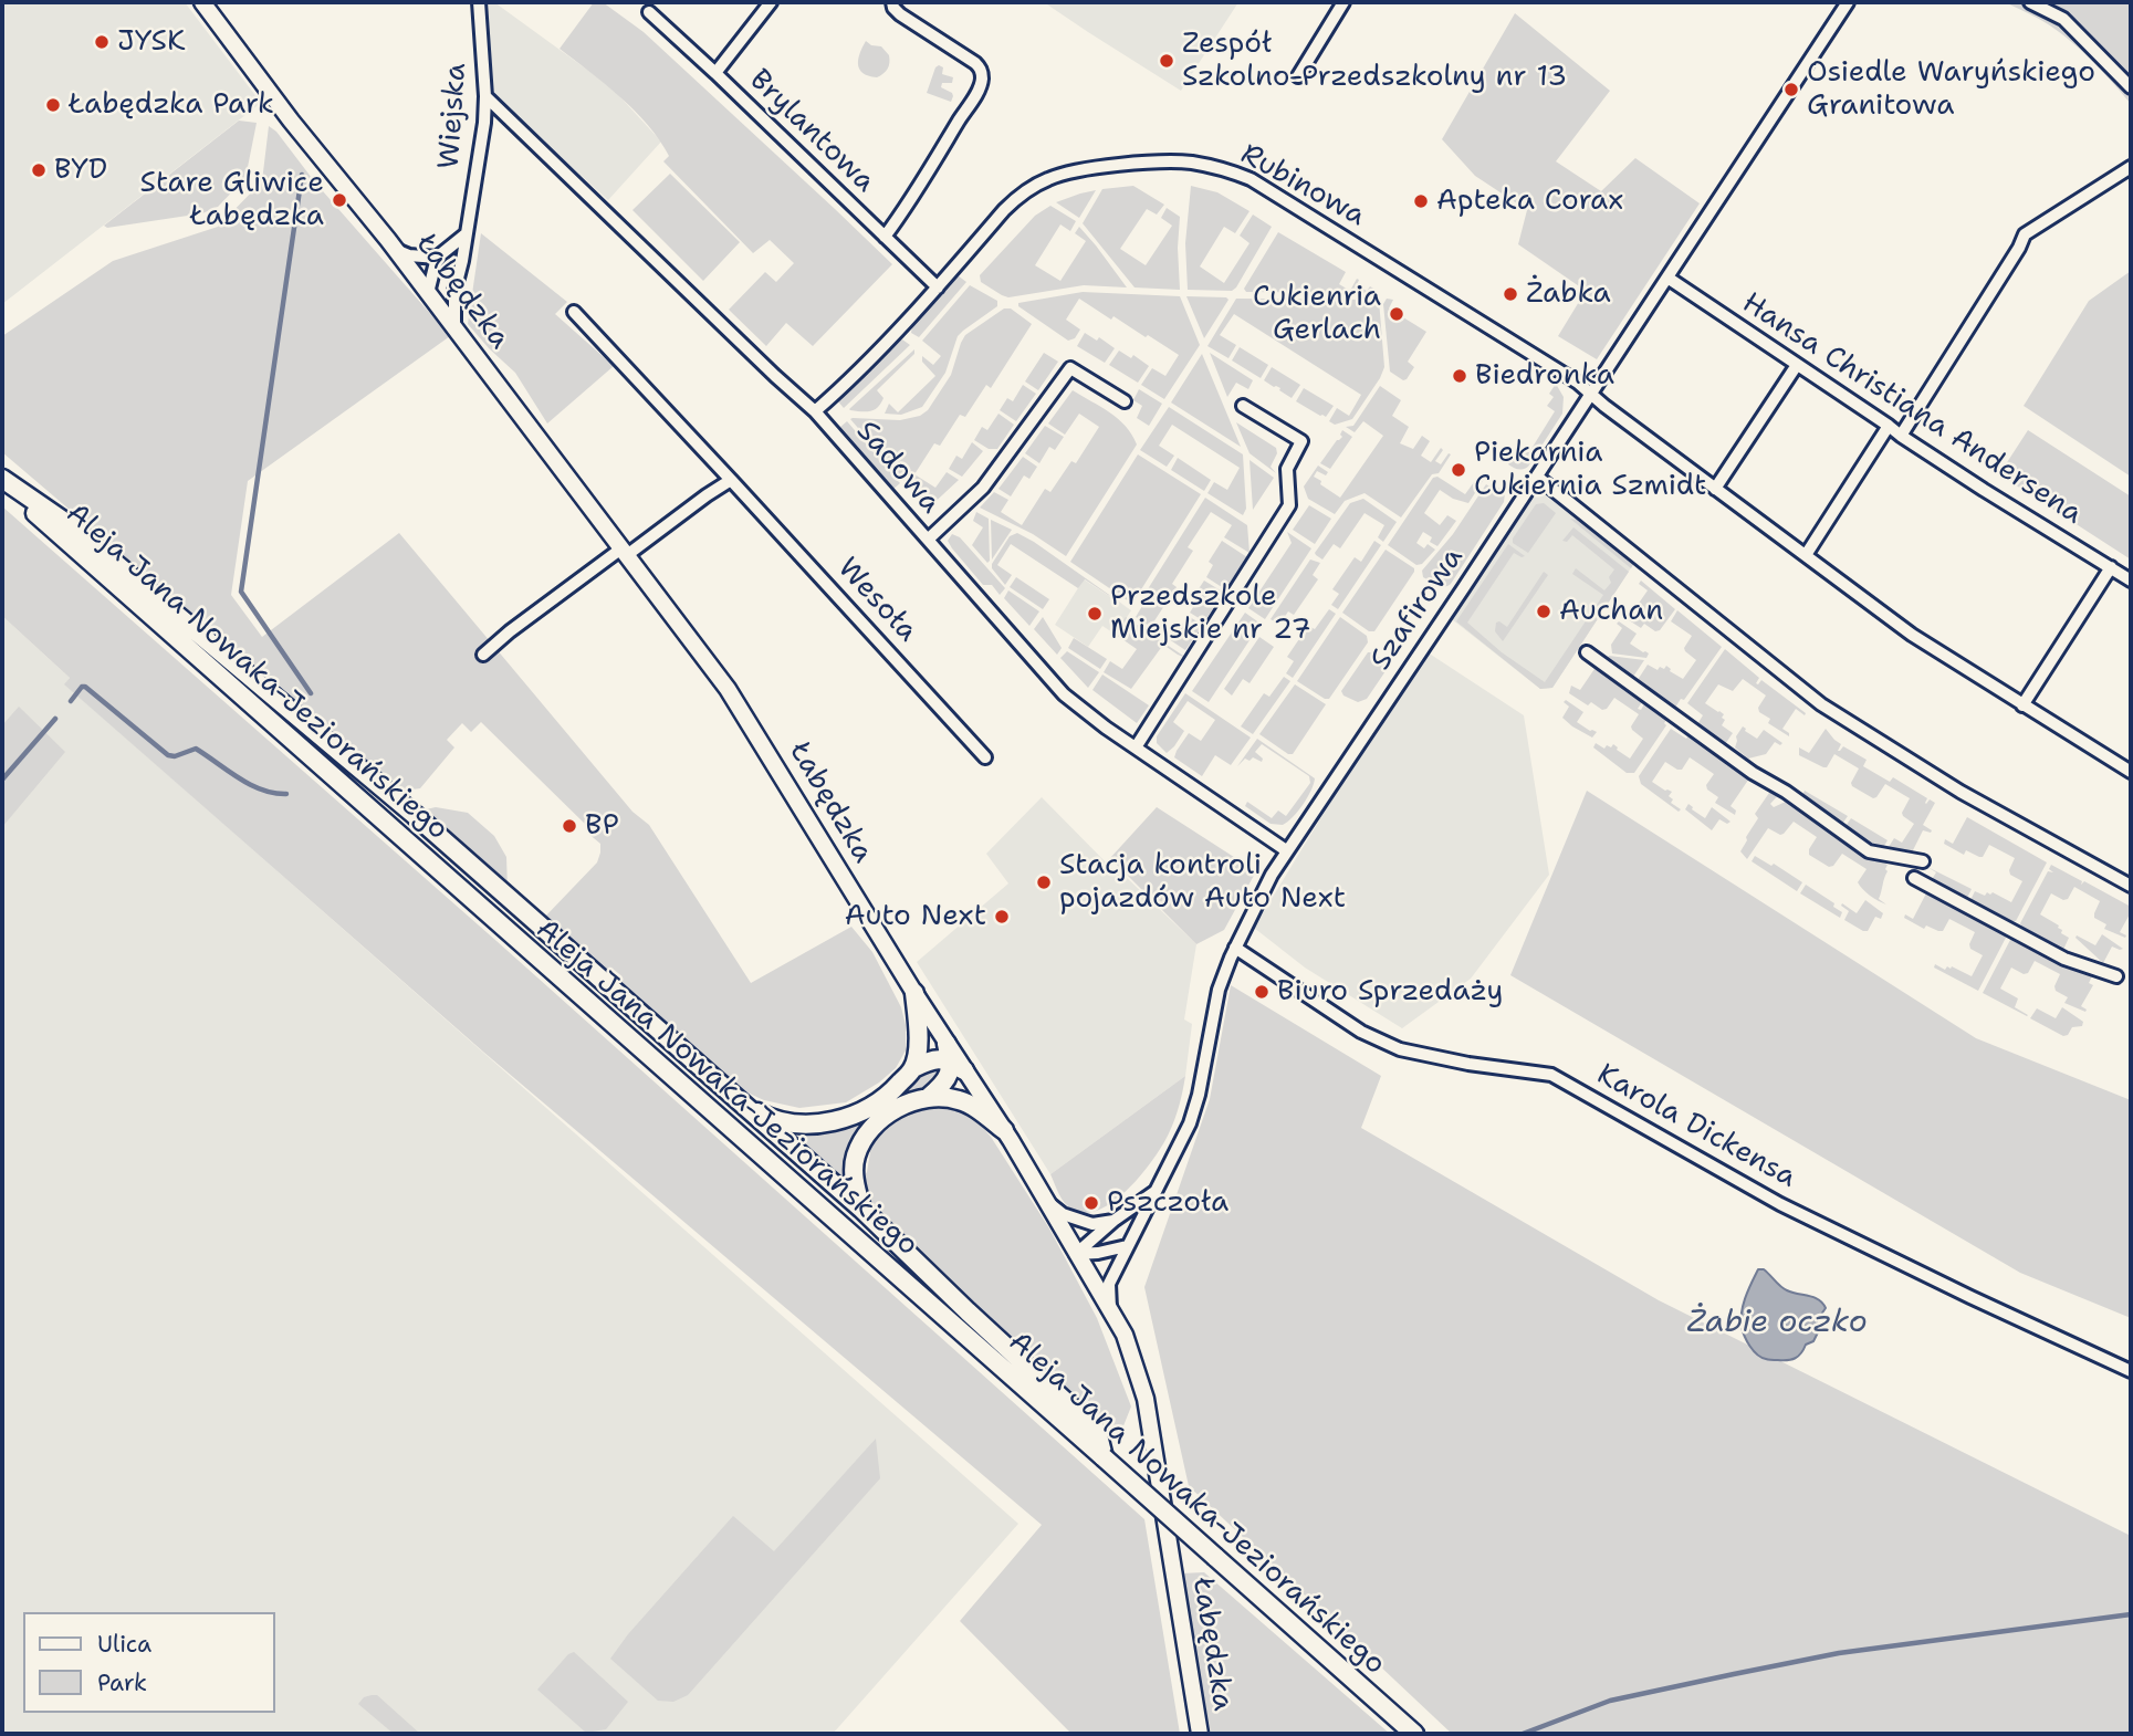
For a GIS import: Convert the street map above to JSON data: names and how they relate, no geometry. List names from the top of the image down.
{
  "streets": {
    "main road": ["Aleja Jana Nowaka-Jeziorańskiego"],
    "street": [
      "Wiejska",
      "Brylantowa",
      "Rubinowa",
      "Łabędzka",
      "Hansa Christiana Andersena",
      "Sadowa",
      "Wesoła",
      "Szafirowa",
      "Karola Dickensa"
    ]
  },
  "crossings": [
    ["Wiejska", "Łabędzka"],
    ["Wiejska", "Sadowa"],
    ["Brylantowa", "Rubinowa"],
    ["Rubinowa", "Sadowa"],
    ["Rubinowa", "Szafirowa"],
    ["Łabędzka", "Szafirowa"],
    ["Hansa Christiana Andersena", "Szafirowa"],
    ["Sadowa", "Szafirowa"],
    ["Szafirowa", "Karola Dickensa"]
  ],
  "water": ["Żabie oczko"],
  "places": [
    "JYSK",
    "Zespół Szkolno-Przedszkolny nr 13",
    "Osiedle Waryńskiego Granitowa",
    "Łabędzka Park",
    "BYD",
    "Stare Gliwice Łabędzka",
    "Apteka Corax",
    "Żabka",
    "Cukienria Gerlach",
    "Biedronka",
    "Piekarnia Cukiernia Szmidt",
    "Auchan",
    "Przedszkole Miejskie nr 27",
    "BP",
    "Stacja kontroli pojazdów Auto Next",
    "Auto Next",
    "Biuro Sprzedaży",
    "Pszczoła"
  ],
  "legend": ["Ulica", "Park"]
}
